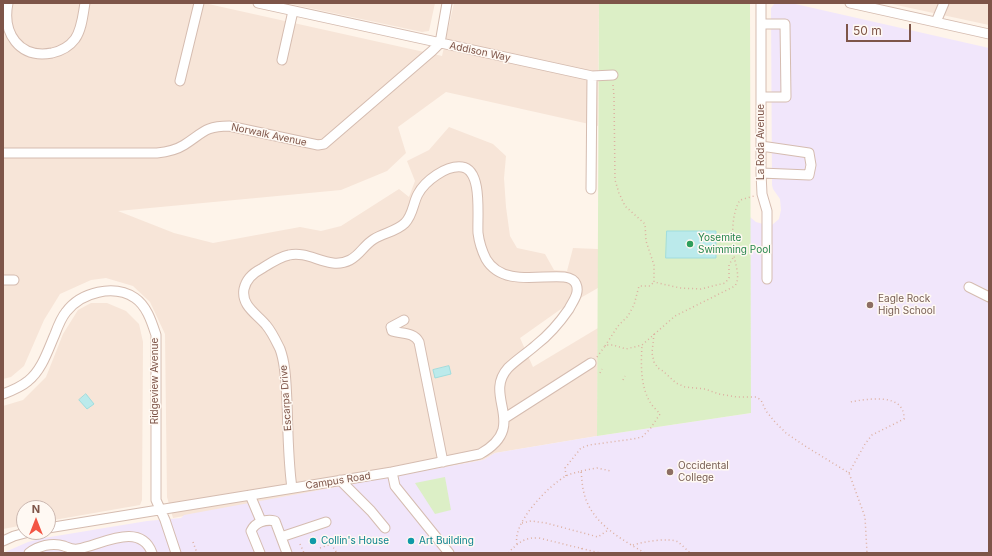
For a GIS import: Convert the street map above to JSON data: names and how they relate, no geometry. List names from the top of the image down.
{
  "streets": {
    "street": [
      "Addison Way",
      "Norwalk Avenue",
      "La Roda Avenue",
      "Ridgeview Avenue",
      "Escarpa Drive",
      "Campus Road"
    ]
  },
  "crossings": [
    ["Addison Way", "Norwalk Avenue"],
    ["Ridgeview Avenue", "Campus Road"],
    ["Escarpa Drive", "Campus Road"]
  ],
  "places": [
    "Yosemite Swimming Pool",
    "Eagle Rock High School",
    "Occidental College",
    "Collin's House",
    "Art Building"
  ],
  "scale_bar": "50 m",
  "north": "top"
}
